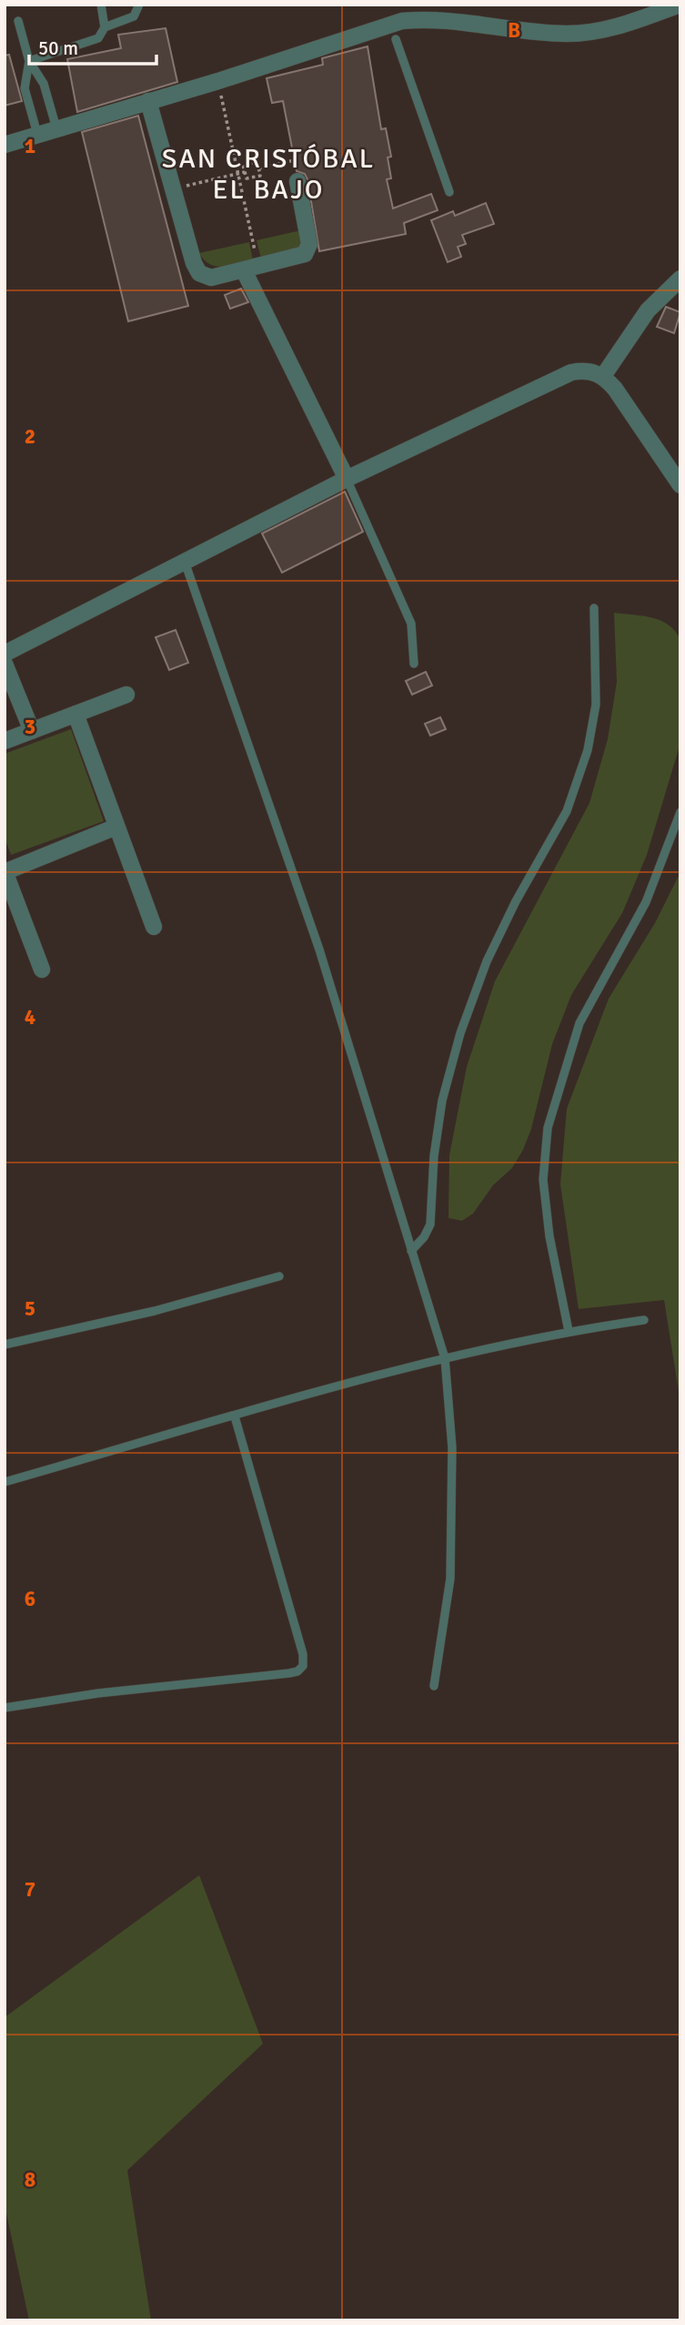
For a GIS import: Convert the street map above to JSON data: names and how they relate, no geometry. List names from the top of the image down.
{
  "districts": ["SAN CRISTÓBAL EL BAJO"],
  "scale_bar": "50 m",
  "grid": {
    "columns": ["B"],
    "rows": [
      "1",
      "2",
      "3",
      "4",
      "5",
      "6",
      "7",
      "8"
    ]
  }
}
